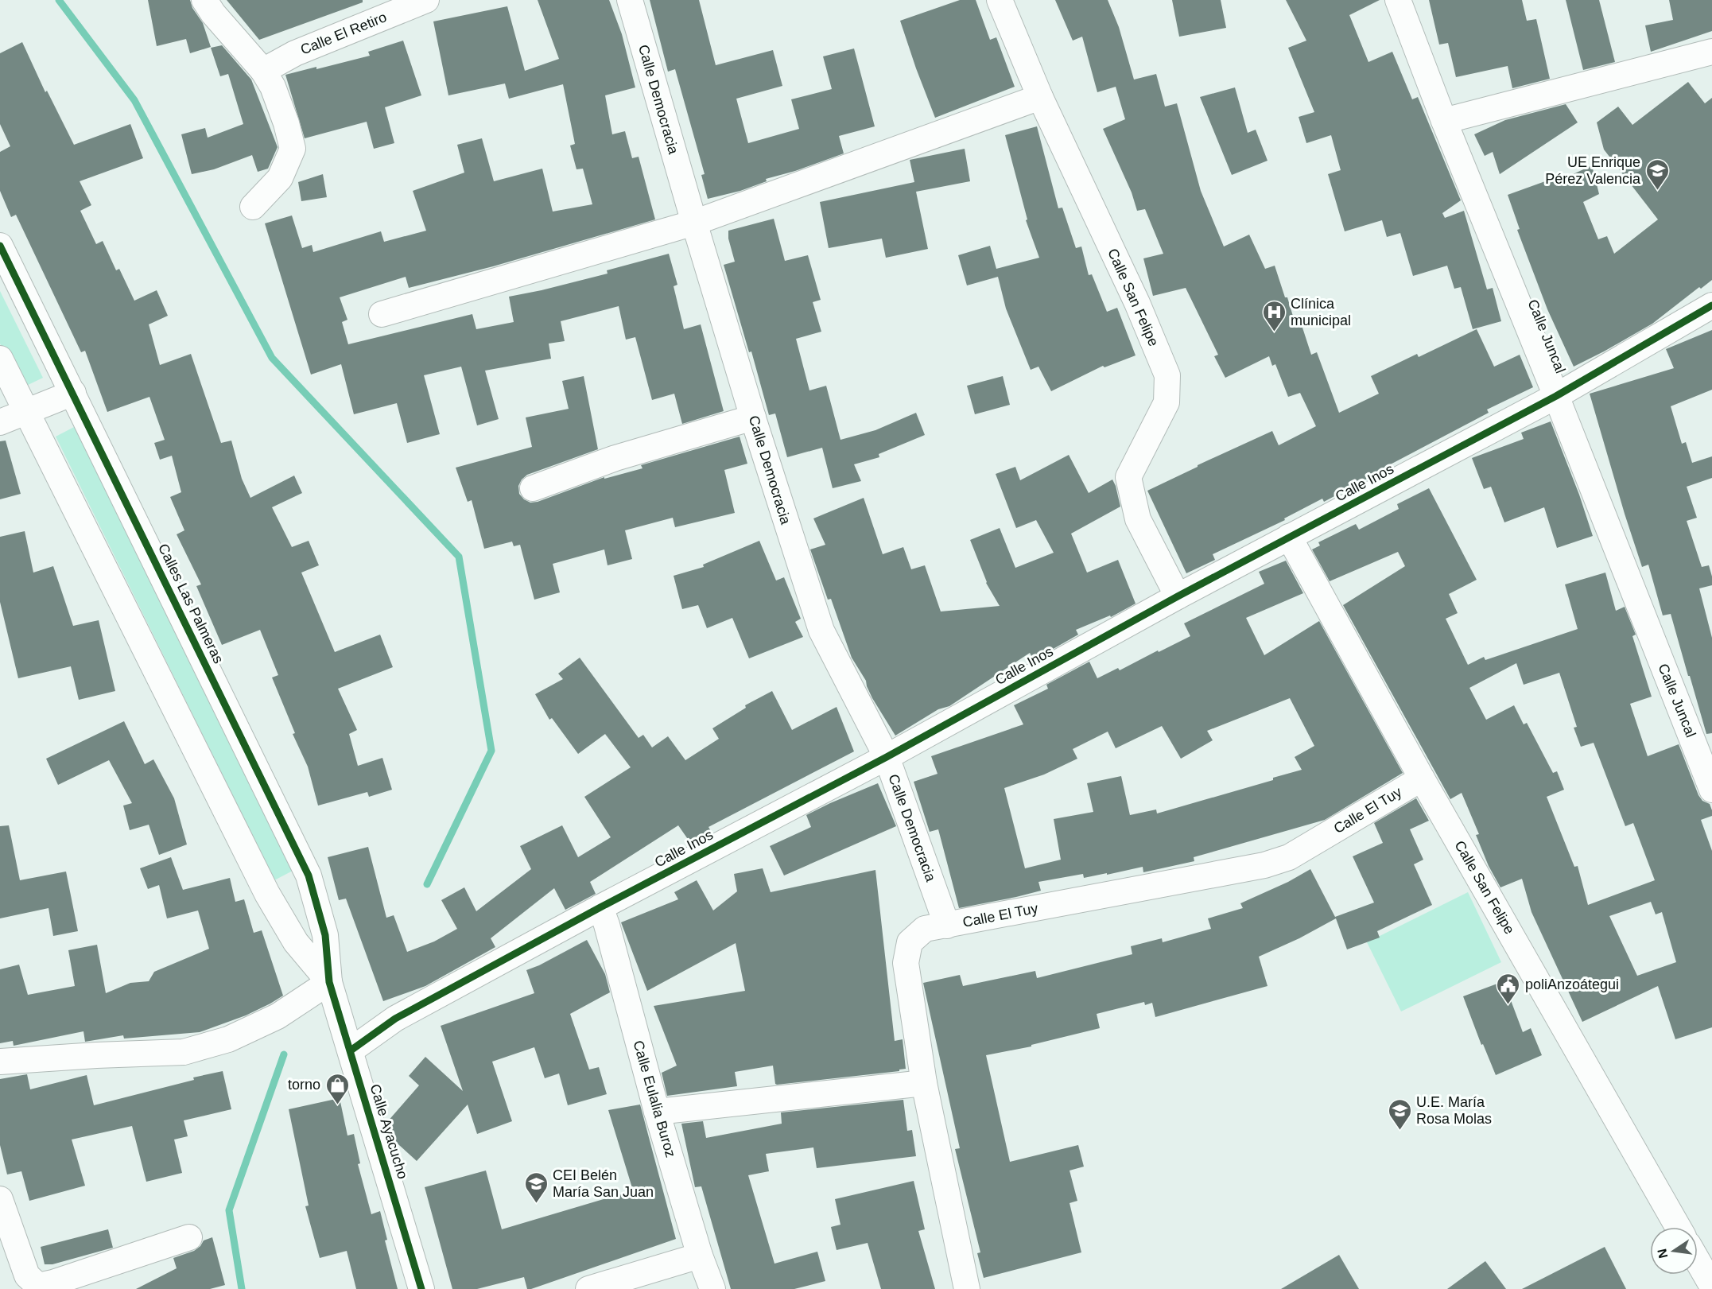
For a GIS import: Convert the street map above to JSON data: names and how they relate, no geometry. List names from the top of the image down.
{
  "streets": {
    "street": [
      "Calle El Retiro",
      "Calle Democracia",
      "Calle San Felipe",
      "Calle Juncal",
      "Calle Inos",
      "Calles Las Palmeras",
      "Calle El Tuy",
      "Calle Eulalia Buroz",
      "Calle Ayacucho"
    ]
  },
  "crossings": [
    ["Calle Democracia", "Calle Inos"],
    ["Calle Democracia", "Calle El Tuy"],
    ["Calle San Felipe", "Calle Inos"],
    ["Calle San Felipe", "Calle El Tuy"],
    ["Calle Juncal", "Calle Inos"],
    ["Calle Inos", "Calle Eulalia Buroz"],
    ["Calle Inos", "Calle Ayacucho"],
    ["Calles Las Palmeras", "Calle Ayacucho"]
  ],
  "places": {
    "school or university": ["UE Enrique Pérez Valencia", "U.E. María Rosa Molas", "CEI Belén María San Juan"],
    "hospital": ["Clínica municipal"],
    "public building": ["poliAnzoátegui"],
    "shop": ["torno"]
  },
  "north": "left"
}
